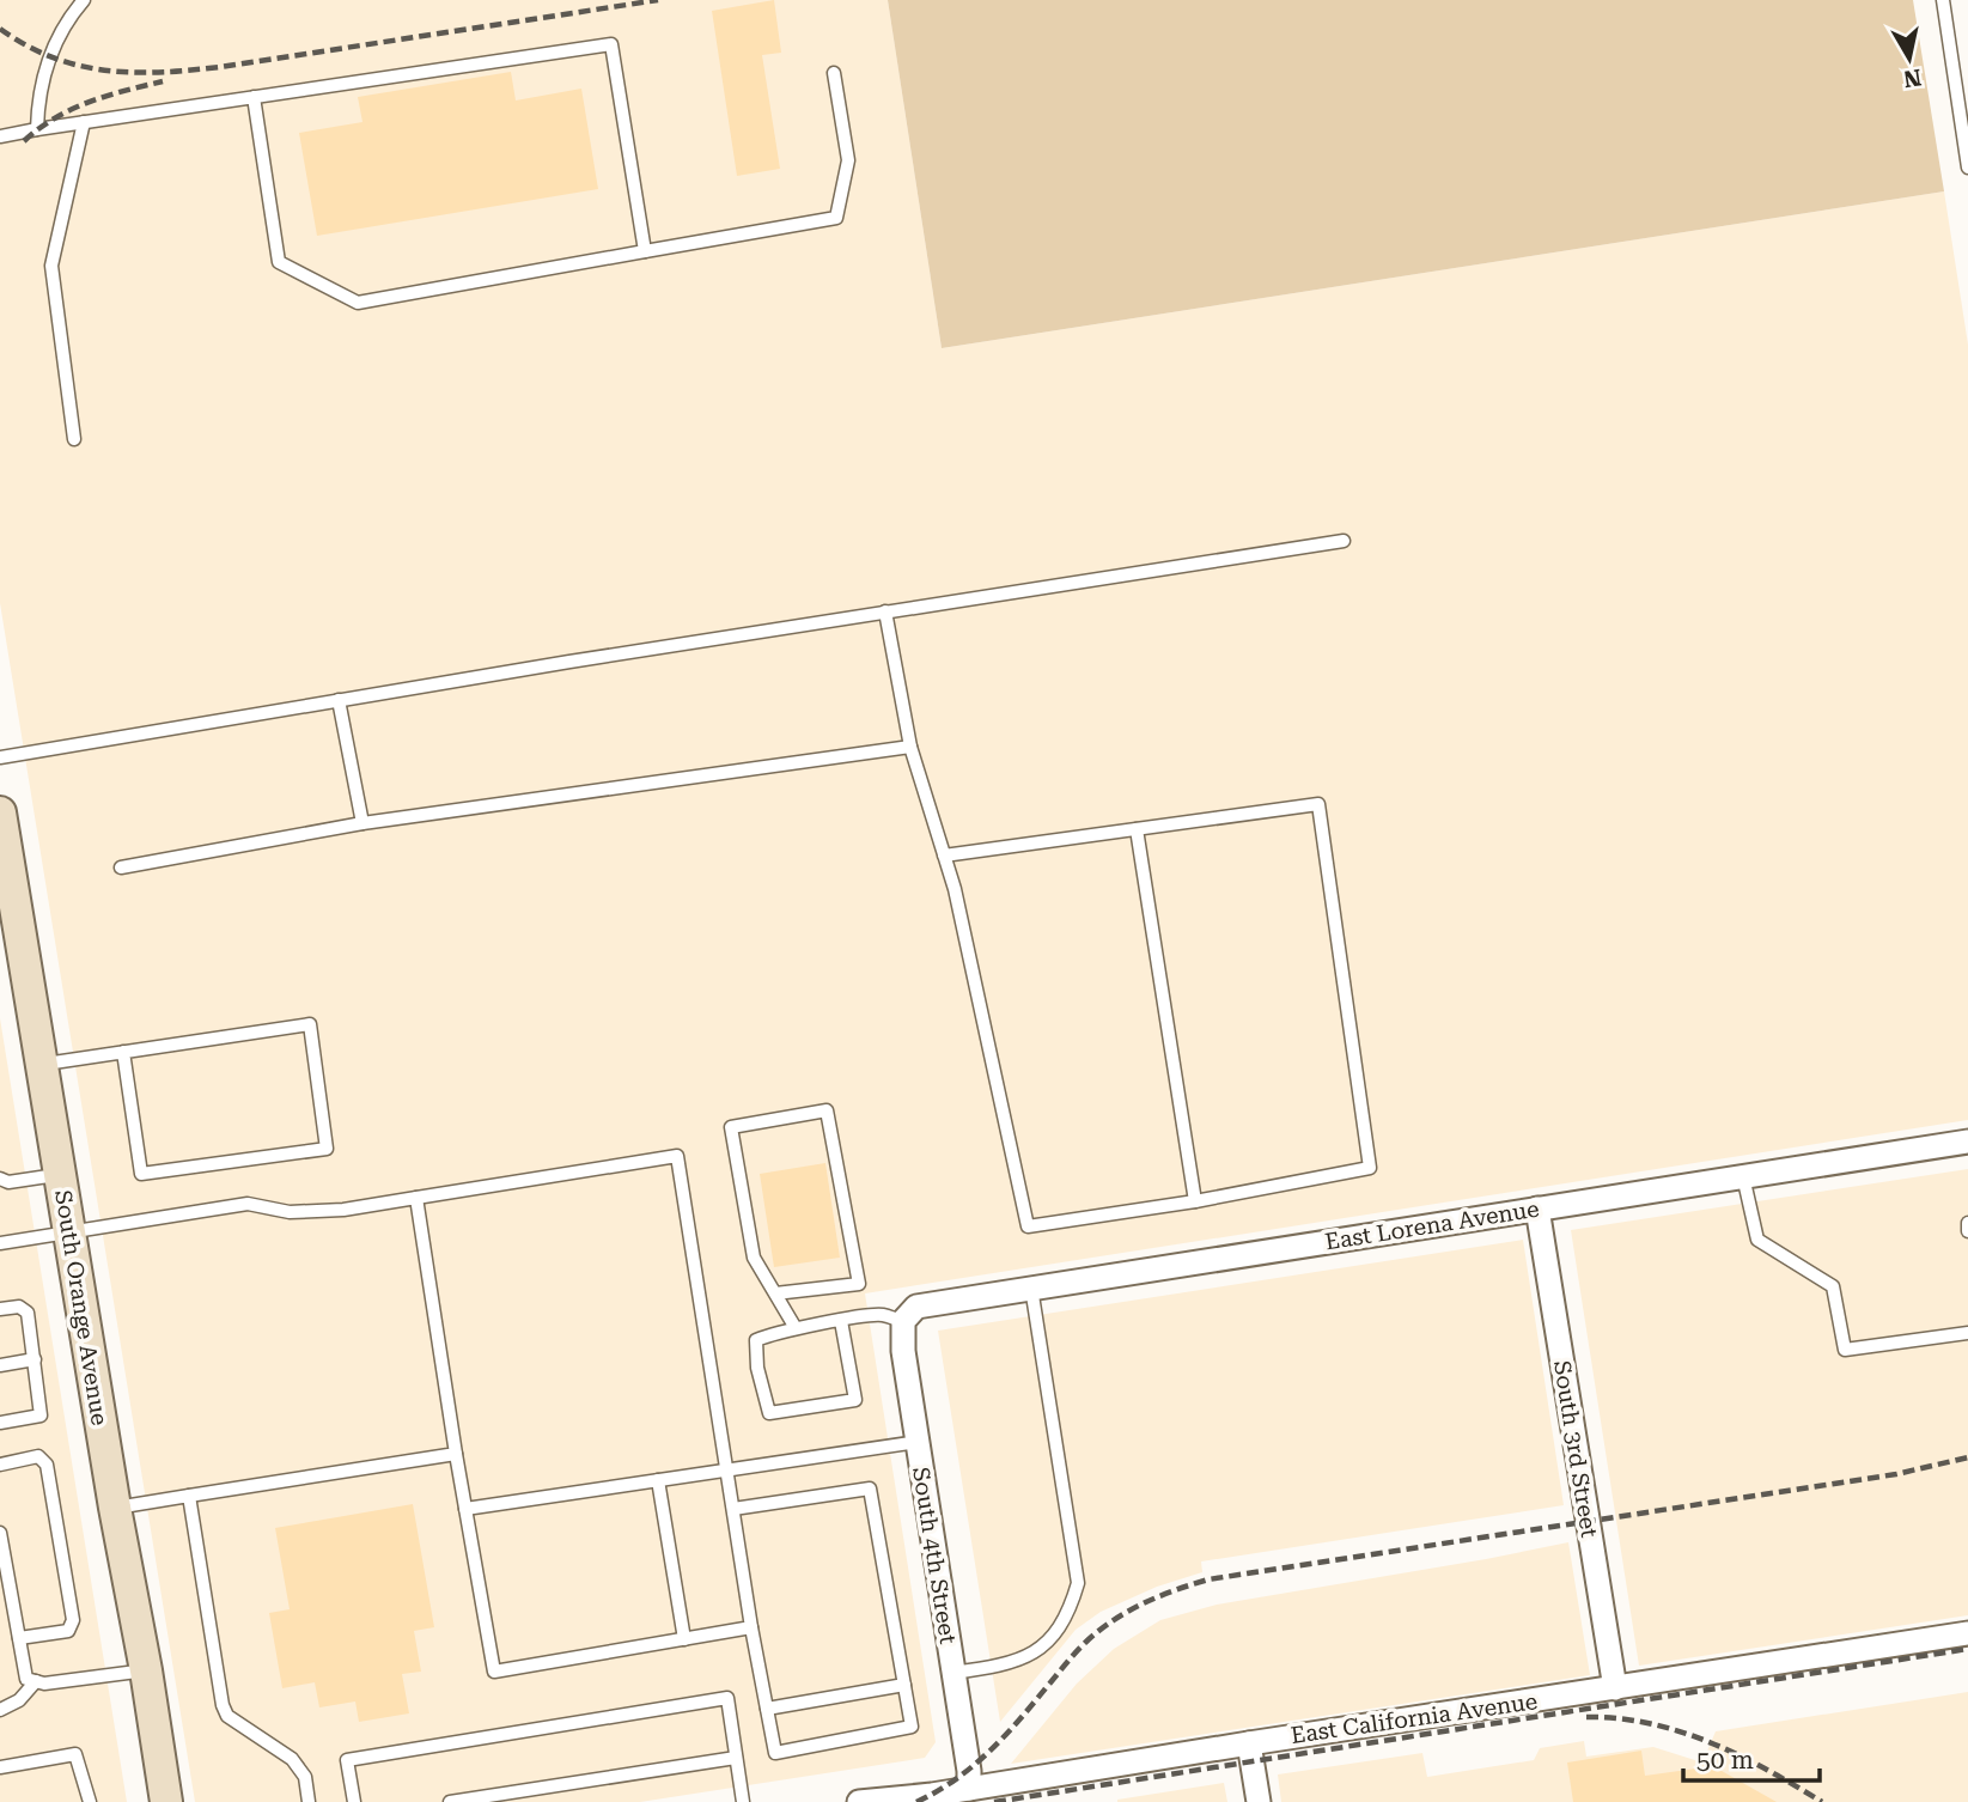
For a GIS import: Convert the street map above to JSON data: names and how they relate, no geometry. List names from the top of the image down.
{
  "streets": {
    "street": [
      "East Lorena Avenue",
      "South Orange Avenue",
      "South 3rd Street",
      "South 4th Street",
      "East California Avenue"
    ]
  },
  "crossings": [
    ["East Lorena Avenue", "South 3rd Street"],
    ["East Lorena Avenue", "South 4th Street"],
    ["South 3rd Street", "East California Avenue"],
    ["South 4th Street", "East California Avenue"]
  ],
  "scale_bar": "50 m",
  "north": "bottom"
}
